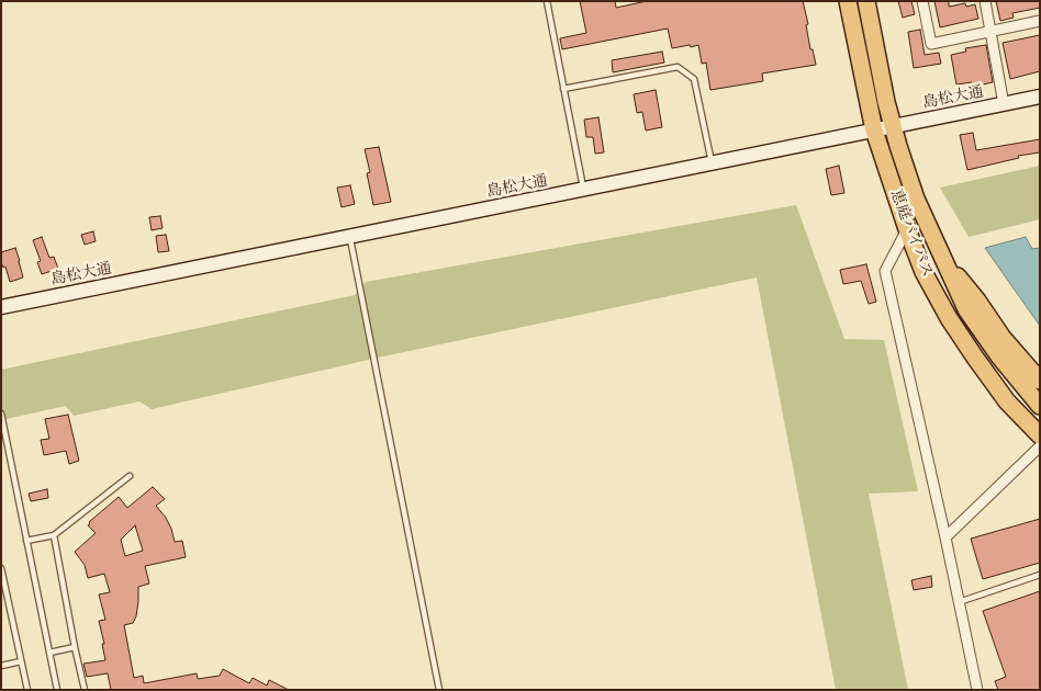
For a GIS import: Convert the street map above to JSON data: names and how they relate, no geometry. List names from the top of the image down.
{
  "streets": {
    "highway": ["恵庭バイパス"],
    "street": ["島松大通"]
  },
  "crossings": [
    ["島松大通", "恵庭バイパス"]
  ]
}
